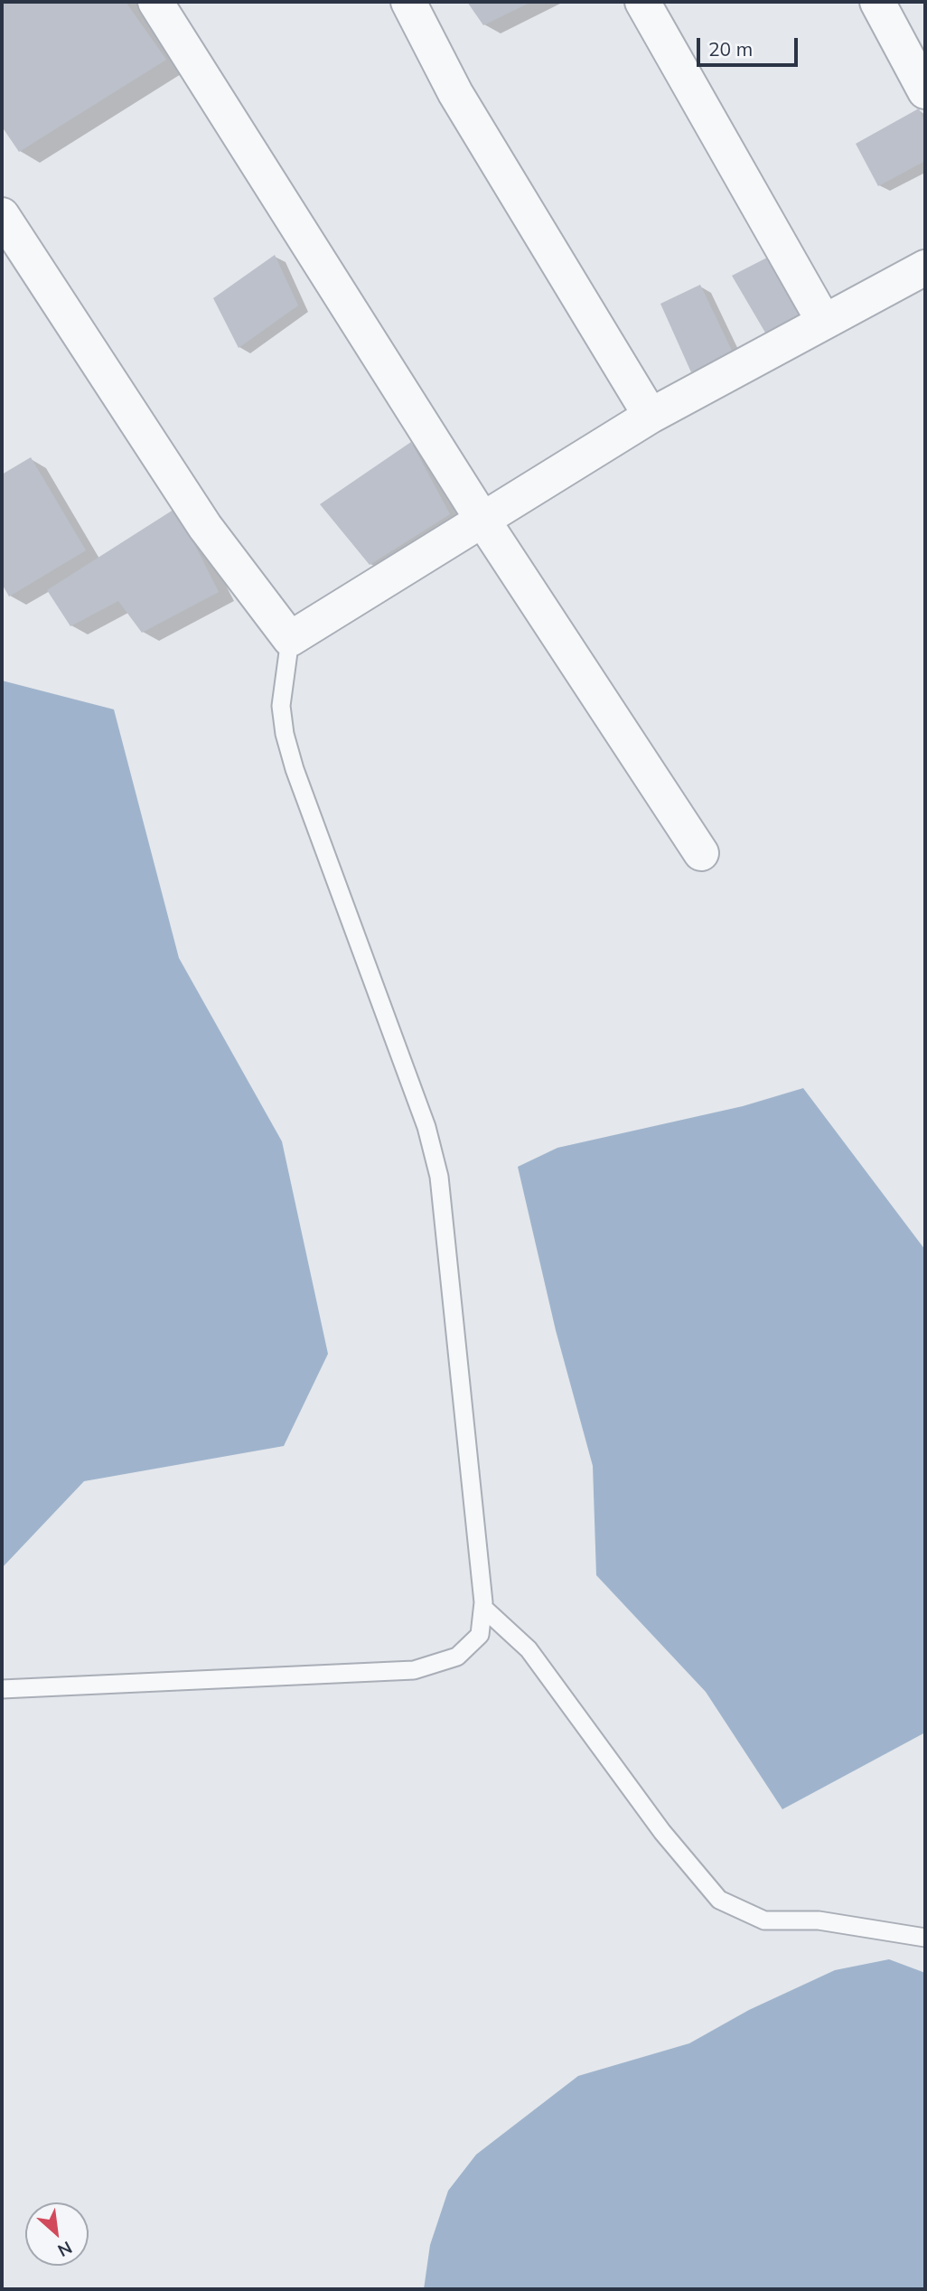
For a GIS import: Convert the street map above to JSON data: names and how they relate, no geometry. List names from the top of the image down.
{
  "scale_bar": "20 m",
  "north": "bottom right"
}
